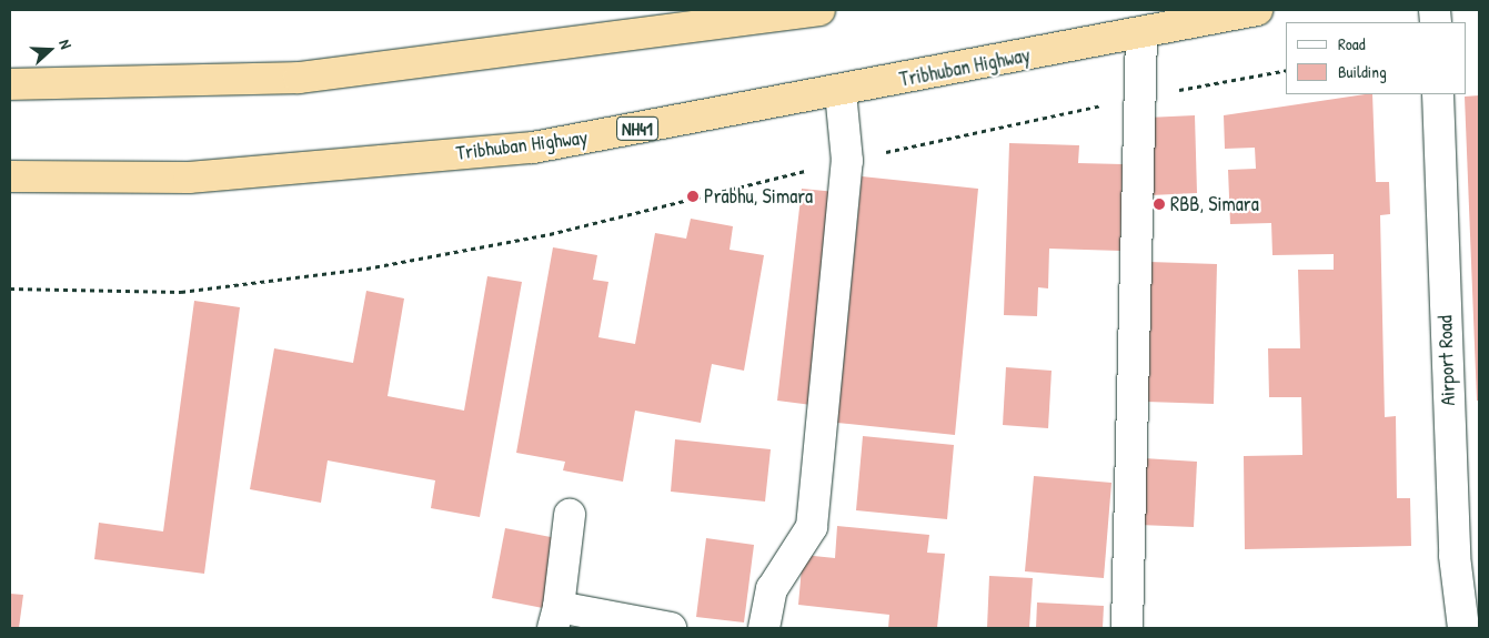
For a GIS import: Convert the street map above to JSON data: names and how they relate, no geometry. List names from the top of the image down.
{
  "streets": {
    "highway": ["Tribhuban Highway", "NH41"],
    "street": ["Airport Road"]
  },
  "places": ["Prabhu, Simara", "RBB, Simara"],
  "legend": ["Road", "Building"],
  "north": "right"
}
